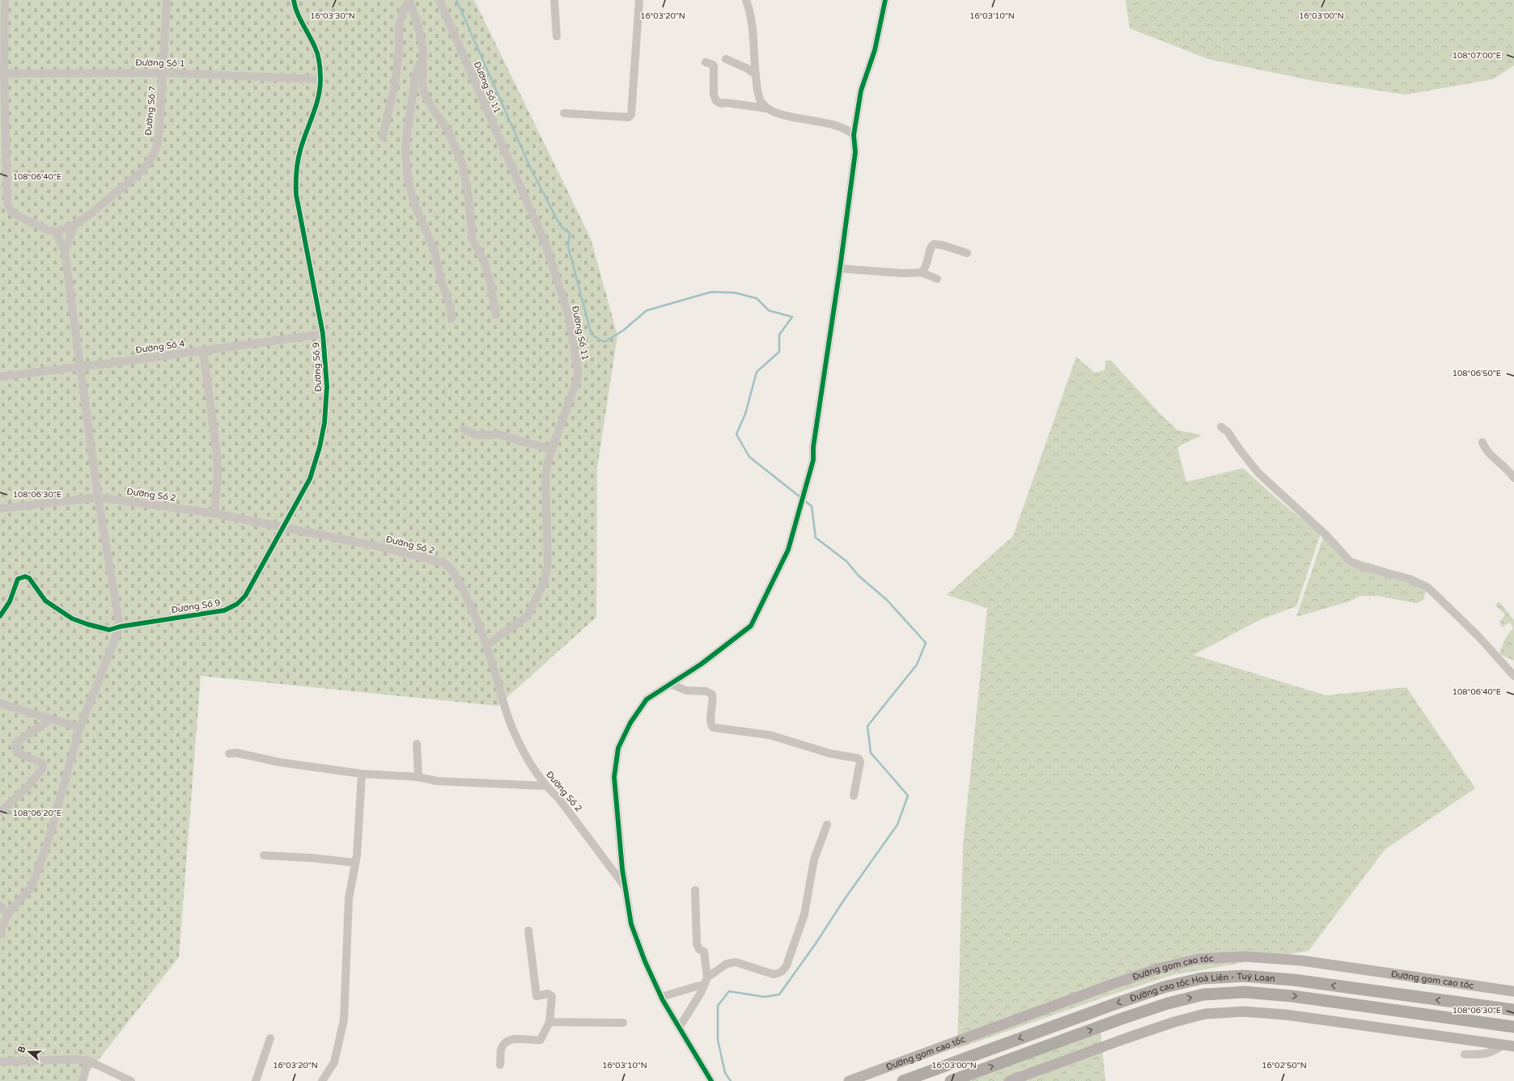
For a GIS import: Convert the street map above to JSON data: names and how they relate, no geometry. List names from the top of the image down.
{
  "streets": {
    "highway": ["Đường cao tốc Hoà Liên - Tuý Loan"],
    "main road": ["Đường gom cao tốc"],
    "street": [
      "Đường Số 1",
      "Đường Số 11",
      "Đường Số 7",
      "Đường Số 4",
      "Đường Số 9",
      "Đường Số 2"
    ]
  },
  "crossings": [
    ["Đường Số 1", "Đường Số 7"],
    ["Đường Số 1", "Đường Số 9"],
    ["Đường Số 11", "Đường Số 2"],
    ["Đường Số 4", "Đường Số 9"],
    ["Đường Số 9", "Đường Số 2"]
  ],
  "north": "left",
  "coordinates": [
    "16°03'30\"N",
    "16°03'20\"N",
    "16°03'10\"N",
    "16°03'00\"N",
    "108°07'00\"E",
    "108°06'40\"E",
    "108°06'50\"E",
    "108°06'30\"E",
    "108°06'20\"E",
    "16°02'50\"N"
  ]
}
